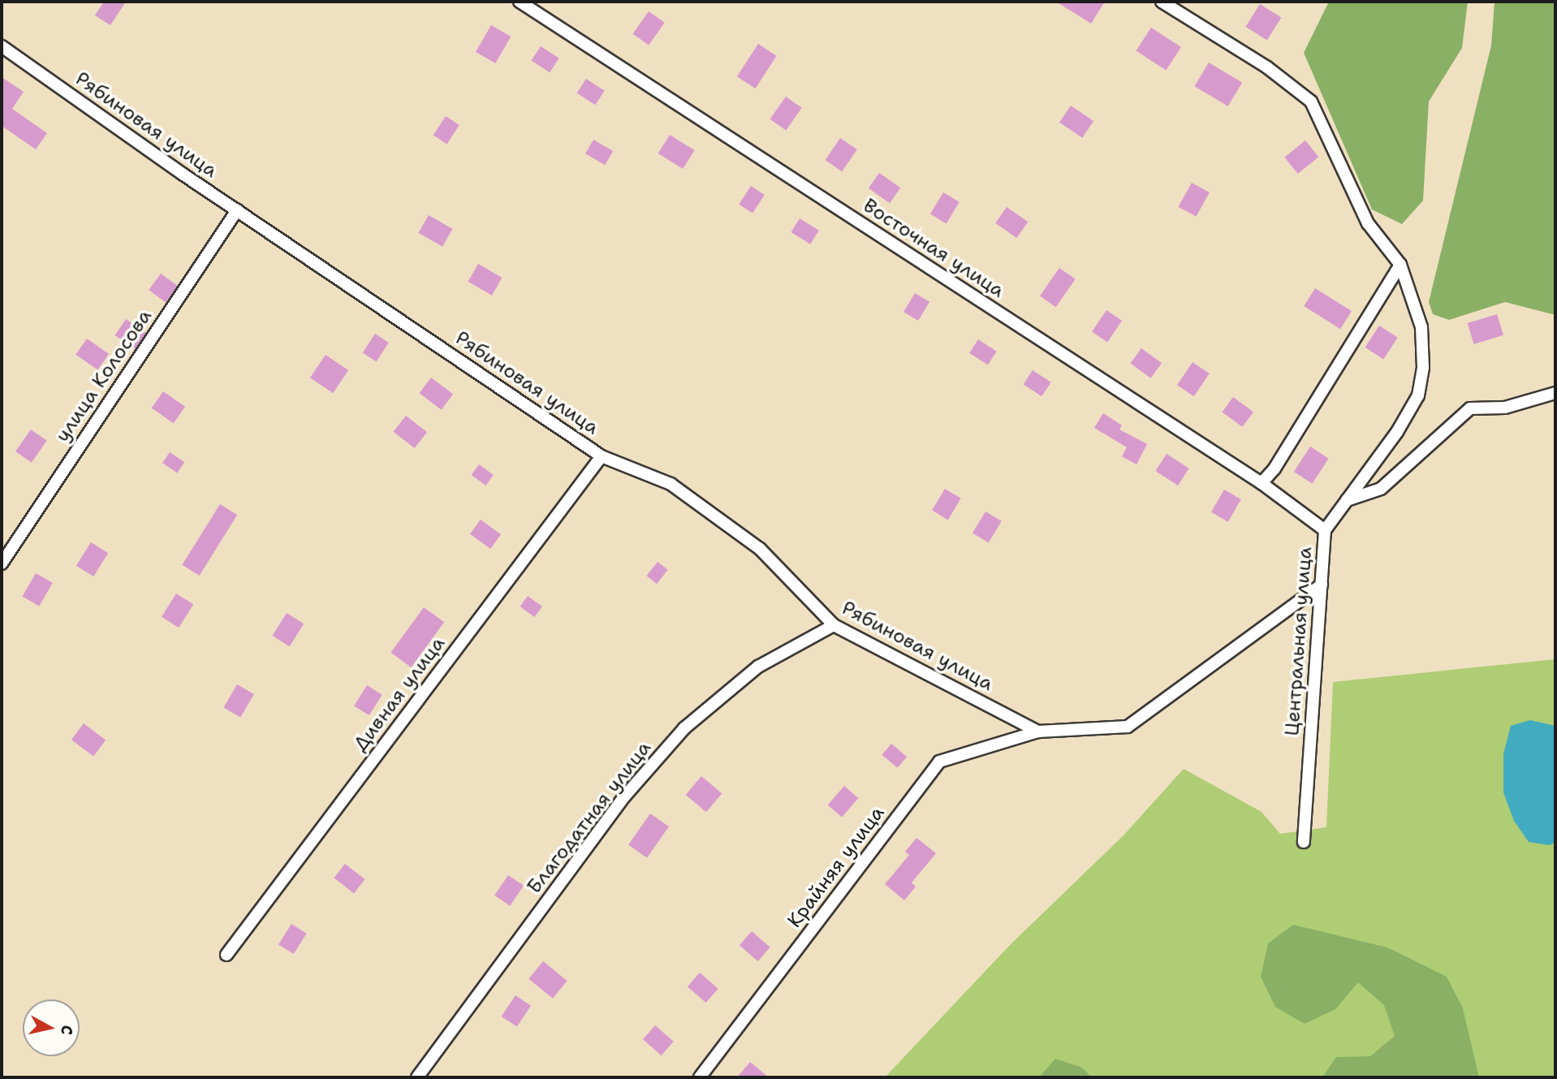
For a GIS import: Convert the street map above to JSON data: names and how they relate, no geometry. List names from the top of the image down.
{
  "streets": {
    "street": [
      "Рябиновая улица",
      "Восточная улица",
      "улица Колосова",
      "Центральная улица",
      "Дивная улица",
      "Благодатная улица",
      "Крайняя улица"
    ]
  },
  "crossings": [
    ["Рябиновая улица", "улица Колосова"],
    ["Рябиновая улица", "Дивная улица"],
    ["Рябиновая улица", "Благодатная улица"],
    ["Рябиновая улица", "Крайняя улица"],
    ["Восточная улица", "Центральная улица"],
    ["Центральная улица", "Крайняя улица"]
  ],
  "north": "right"
}
